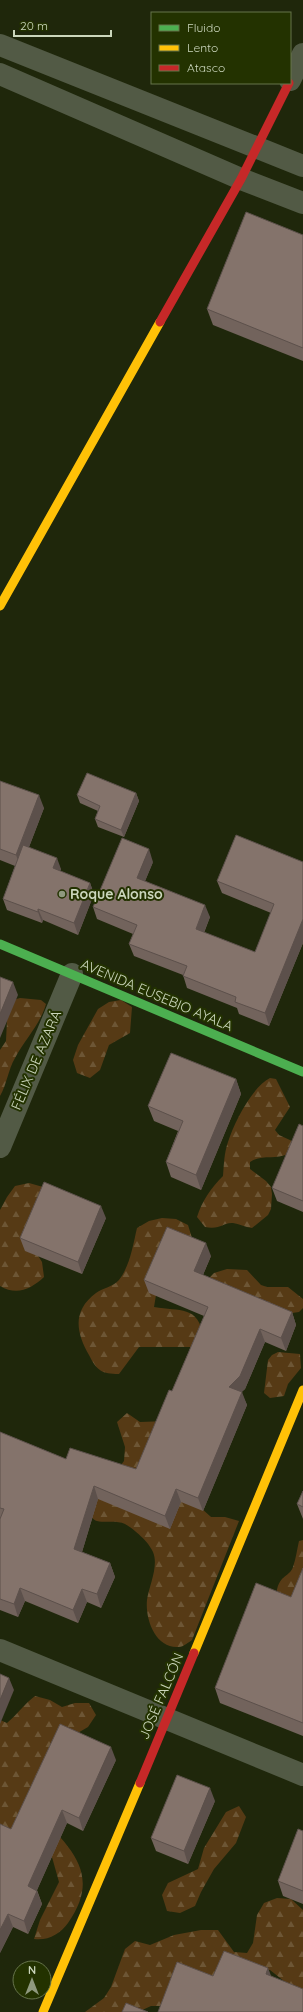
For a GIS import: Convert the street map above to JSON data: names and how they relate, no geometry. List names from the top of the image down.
{
  "streets": {
    "street": ["AVENIDA EUSEBIO AYALA", "FÉLIX DE AZARÁ", "JOSÉ FALCÓN"]
  },
  "crossings": [
    ["AVENIDA EUSEBIO AYALA", "FÉLIX DE AZARÁ"]
  ],
  "places": ["Roque Alonso"],
  "legend": ["Fluido", "Lento", "Atasco"],
  "scale_bar": "20 m",
  "north": "top"
}
